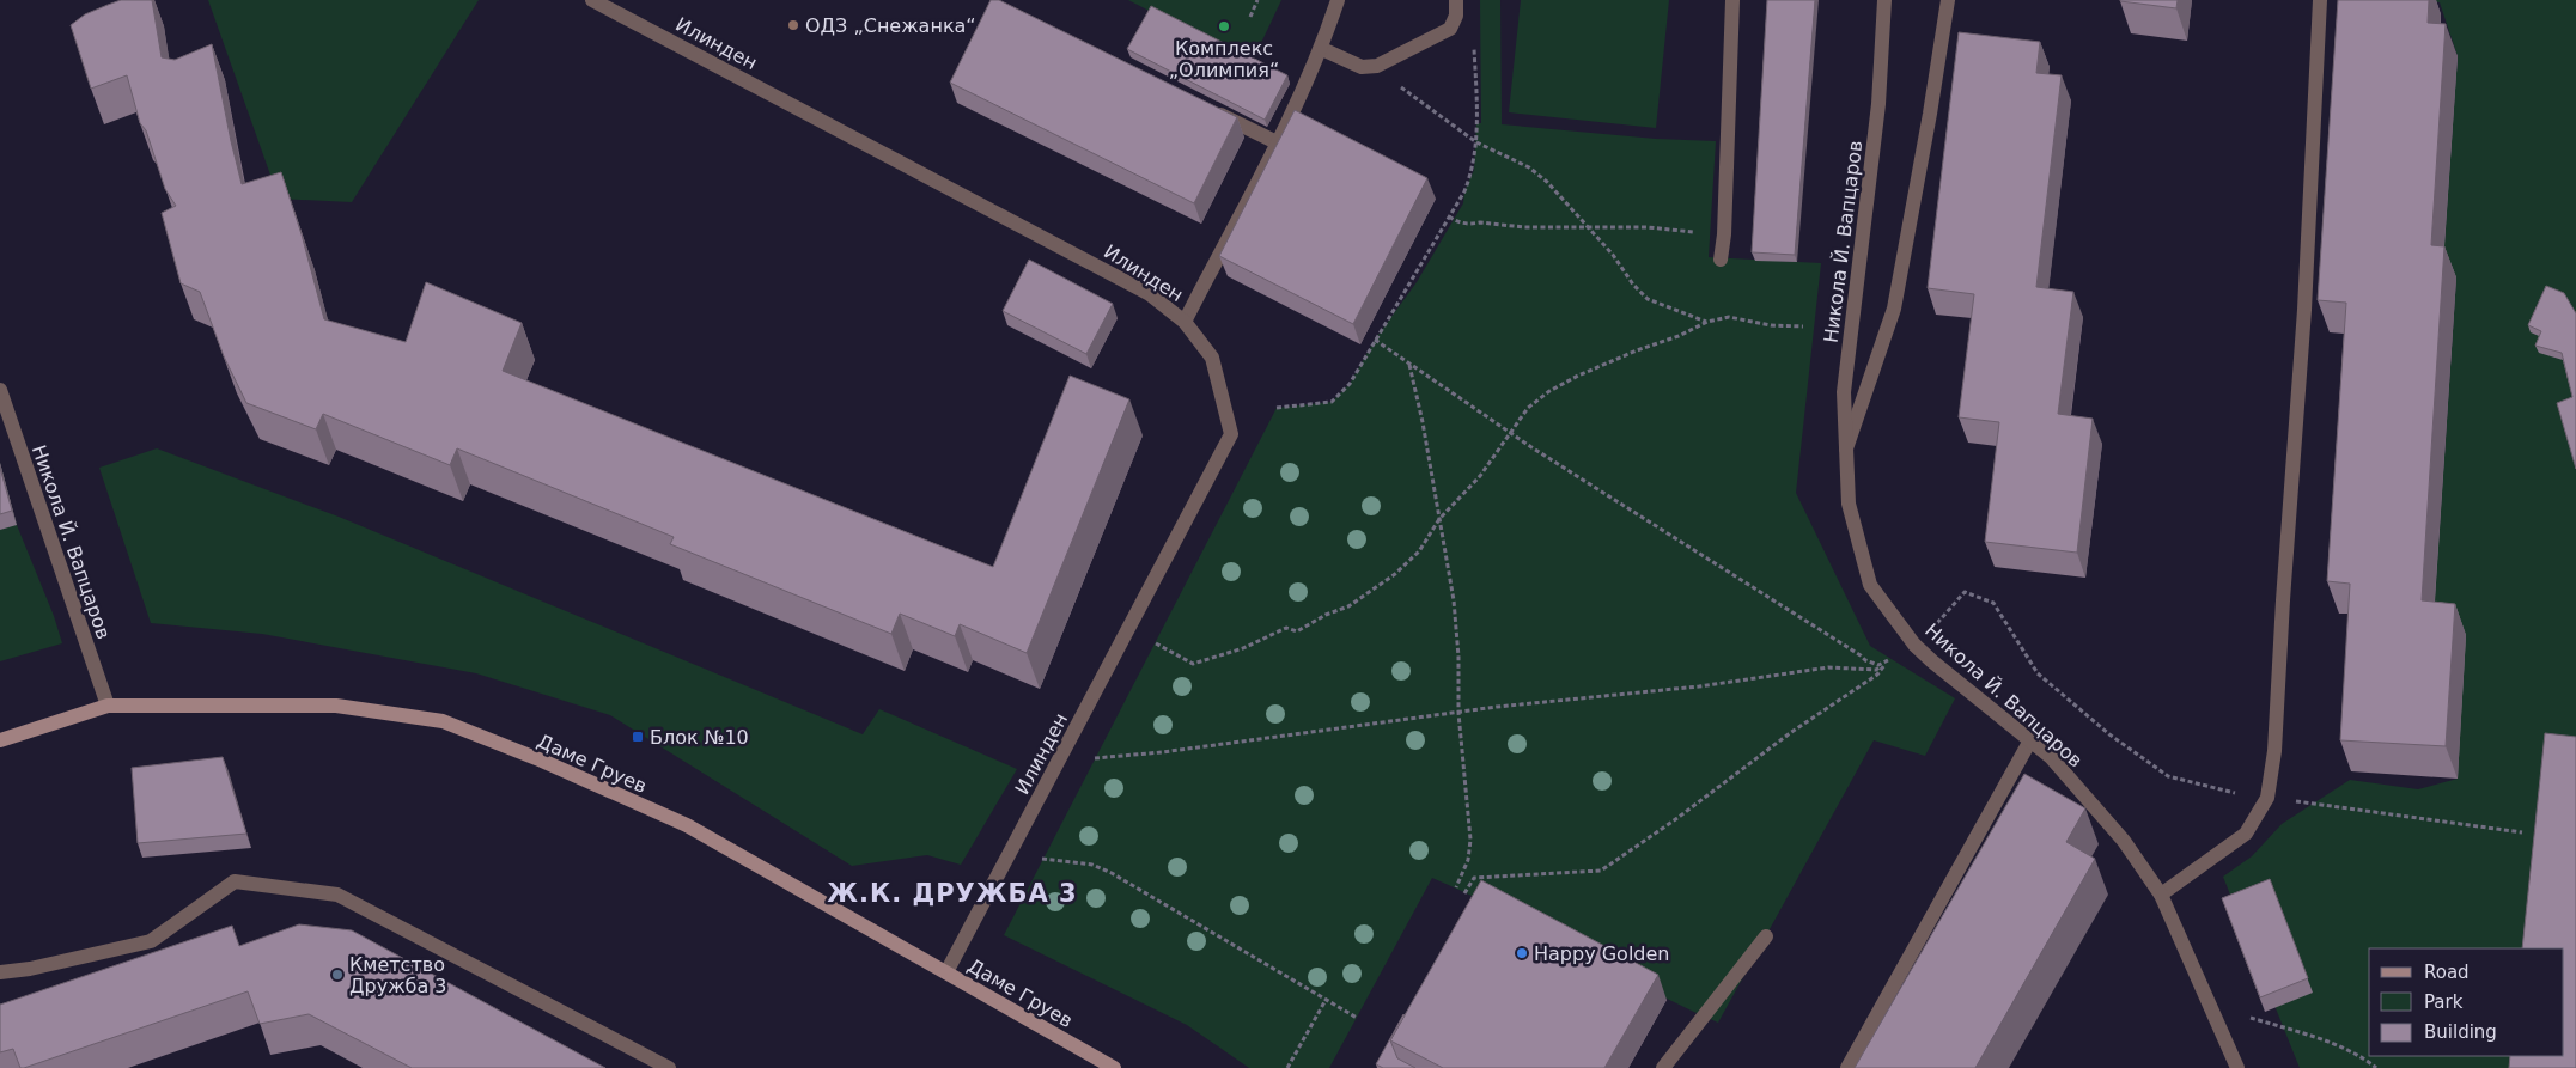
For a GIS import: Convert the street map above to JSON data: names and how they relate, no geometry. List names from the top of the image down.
{
  "streets": {
    "main road": ["Даме Груев"],
    "street": ["Илинден", "Никола Й. Вапцаров"]
  },
  "crossings": [
    ["Илинден", "Даме Груев"],
    ["Никола Й. Вапцаров", "Даме Груев"]
  ],
  "districts": ["Ж.К. ДРУЖБА 3"],
  "places": {
    "other": [
      "ОДЗ „Снежанка“",
      "Комплекс „Олимпия“",
      "Happy Golden",
      "Кметство Дружба 3"
    ],
    "transit": ["Блок №10"]
  },
  "legend": ["Road", "Park", "Building"]
}
